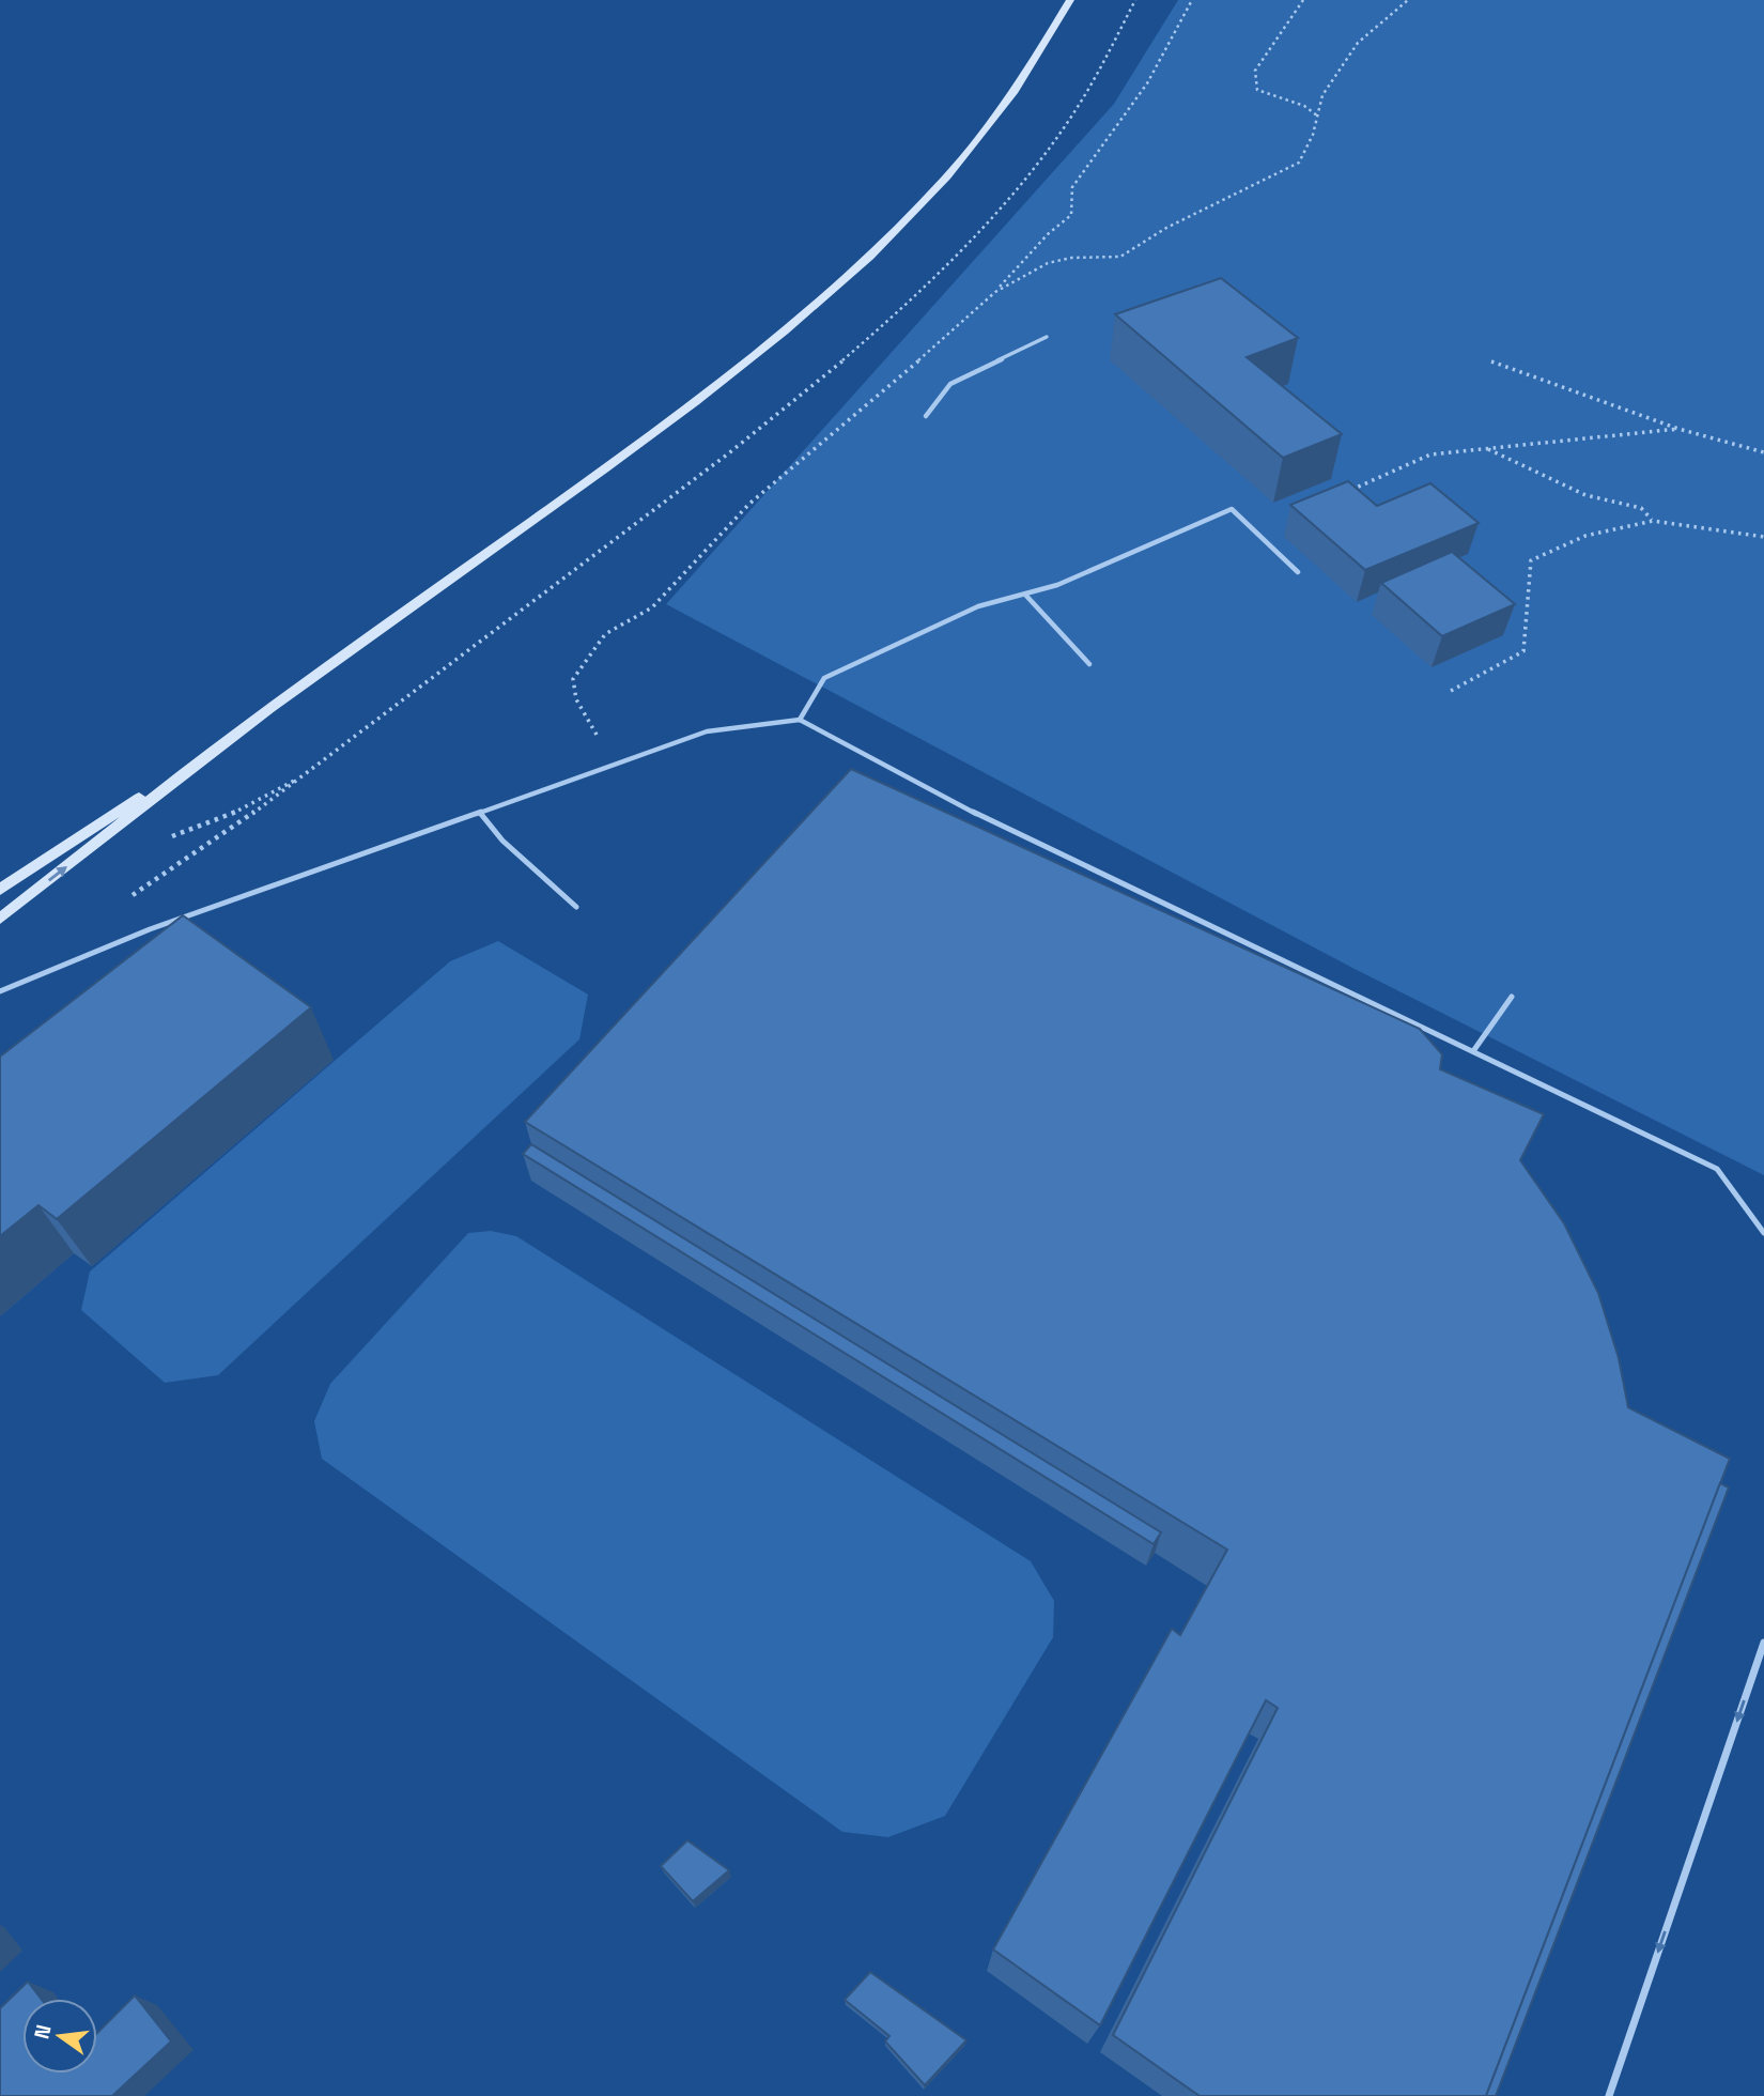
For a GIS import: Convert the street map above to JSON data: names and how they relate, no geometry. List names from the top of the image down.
{
  "north": "left"
}
